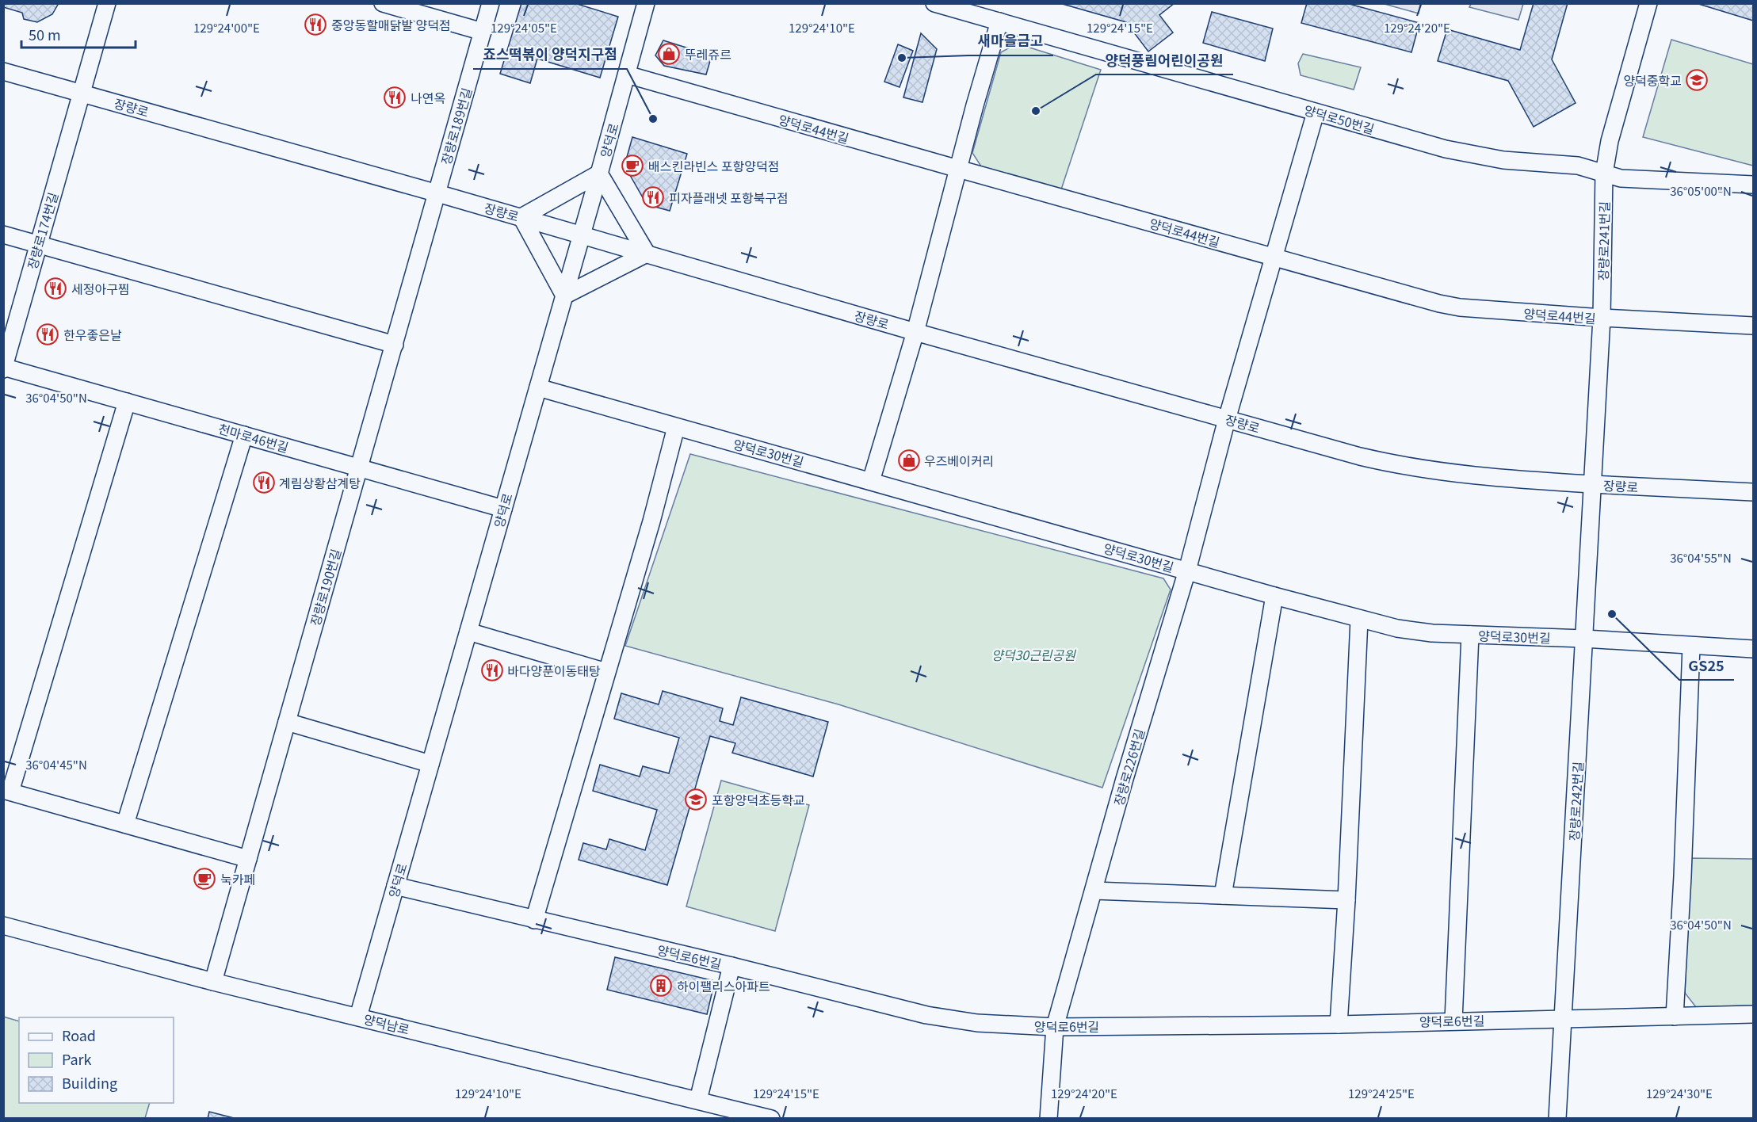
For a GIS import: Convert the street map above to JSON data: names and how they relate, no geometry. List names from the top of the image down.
{
  "streets": {
    "street": [
      "장량로",
      "양덕로50번길",
      "장량로189번길",
      "양덕로44번길",
      "양덕로",
      "장량로174번길",
      "장량로241번길",
      "천마로46번길",
      "양덕로30번길",
      "장량로190번길",
      "장량로226번길",
      "장량로242번길",
      "양덕로6번길",
      "양덕남로"
    ]
  },
  "crossings": [
    ["장량로", "장량로189번길"],
    ["장량로", "양덕로"],
    ["장량로", "장량로174번길"],
    ["장량로", "장량로241번길"],
    ["장량로", "장량로190번길"],
    ["장량로", "장량로226번길"],
    ["장량로", "장량로242번길"],
    ["양덕로50번길", "장량로241번길"],
    ["양덕로50번길", "장량로226번길"],
    ["장량로189번길", "장량로190번길"],
    ["양덕로44번길", "양덕로"],
    ["양덕로44번길", "장량로241번길"],
    ["양덕로44번길", "장량로226번길"],
    ["양덕로", "천마로46번길"],
    ["양덕로", "양덕로30번길"],
    ["양덕로", "양덕로6번길"],
    ["양덕로", "양덕남로"],
    ["장량로174번길", "천마로46번길"],
    ["장량로241번길", "장량로242번길"],
    ["천마로46번길", "장량로190번길"],
    ["양덕로30번길", "장량로226번길"],
    ["양덕로30번길", "장량로242번길"],
    ["장량로190번길", "양덕남로"],
    ["장량로226번길", "양덕로6번길"],
    ["장량로242번길", "양덕로6번길"]
  ],
  "parks": ["양덕30근린공원"],
  "places": {
    "restaurant": [
      "중앙동할매닭발 양덕점",
      "나연옥",
      "피자플래넷 포항북구점",
      "세정아구찜",
      "한우좋은날",
      "계림상황삼계탕",
      "바다양푼이동태탕"
    ],
    "shop": ["뚜레쥬르", "우즈베이커리"],
    "other": [
      "새마을금고",
      "양덕풍림어린이공원",
      "죠스떡볶이 양덕지구점",
      "GS25"
    ],
    "school or university": ["양덕중학교", "포항양덕초등학교"],
    "cafe": ["배스킨라빈스 포항양덕점", "눅카페"],
    "building": ["하이팰리스아파트"]
  },
  "legend": ["Road", "Park", "Building"],
  "scale_bar": "50 m",
  "coordinates": [
    "129°24'00\"E",
    "129°24'05\"E",
    "129°24'10\"E",
    "129°24'15\"E",
    "129°24'20\"E",
    "36°05'00\"N",
    "36°04'50\"N",
    "36°04'55\"N",
    "36°04'45\"N",
    "129°24'25\"E",
    "129°24'30\"E"
  ]
}
